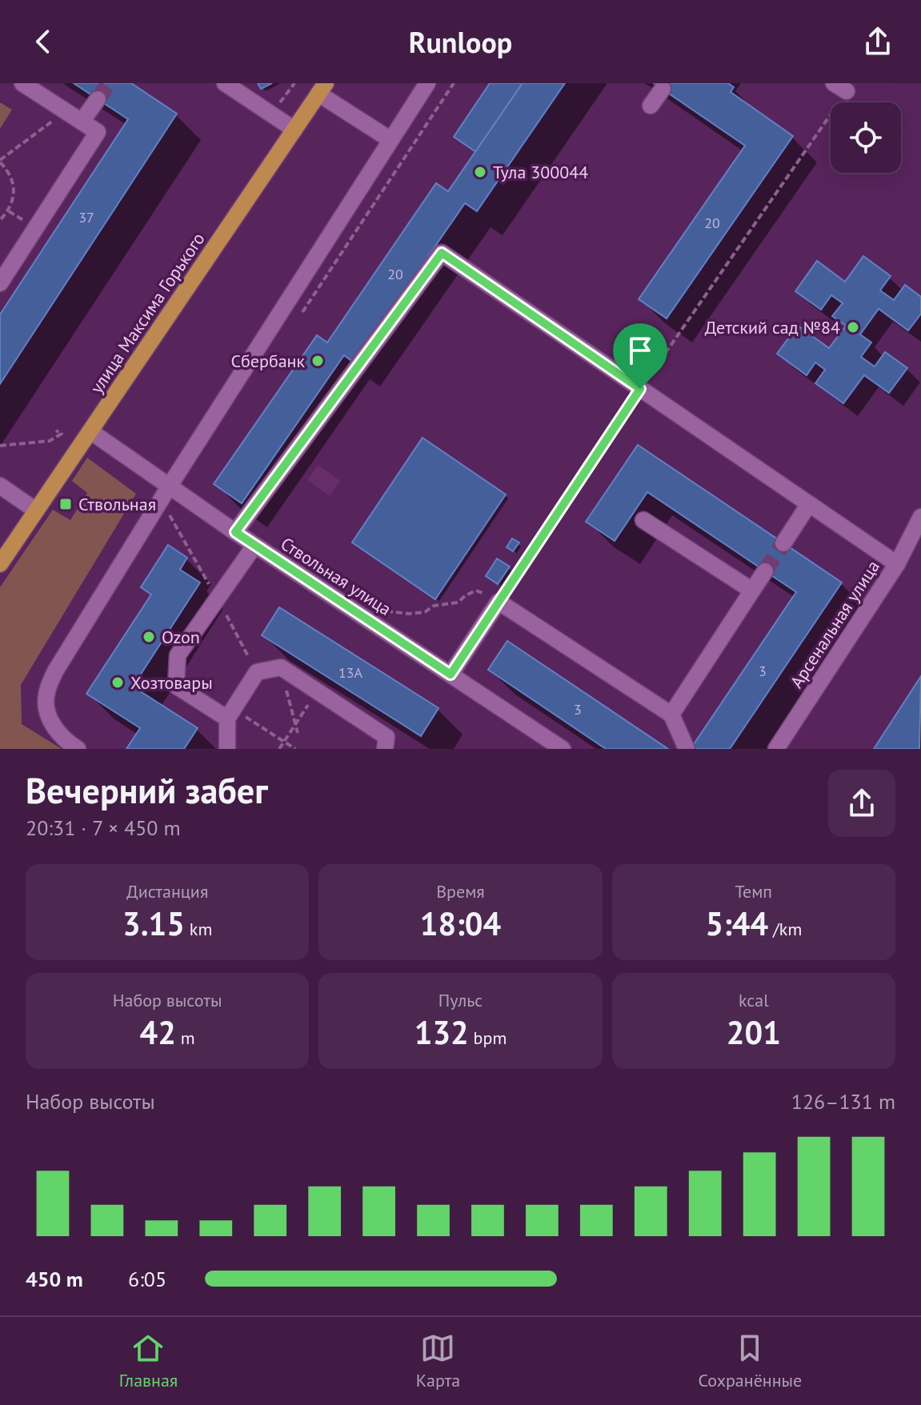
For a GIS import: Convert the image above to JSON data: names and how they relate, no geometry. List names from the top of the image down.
{
  "streets": {
    "main road": ["улица Максима Горького"],
    "street": ["Ствольная улица", "Арсенальная улица"]
  },
  "crossings": [
    ["улица Максима Горького", "Ствольная улица"]
  ],
  "places": {
    "other": [
      "Тула 300044",
      "Детский сад №84",
      "Сбербанк",
      "Ozon",
      "Хозтовары"
    ],
    "transit": ["Ствольная"]
  },
  "house_numbers": [
    "37",
    "20",
    "20",
    "3",
    "13А",
    "3"
  ],
  "page": {
    "header": "Runloop",
    "heading": ["Вечерний забег", "20:31 · 7 × 450 m"],
    "stats": [
      ["Дистанция", "3.15 km"],
      ["Время", "18:04"],
      ["Темп", "5:44 /km"],
      ["Набор высоты", "42 m"],
      ["Пульс", "132 bpm"],
      ["kcal", "201"]
    ],
    "chart": ["Набор высоты", "126–131 m"],
    "list": [
      {
        "name": "450 m",
        "note": "6:05"
      }
    ],
    "tabs": ["Главная", "Карта", "Сохранённые"]
  }
}
